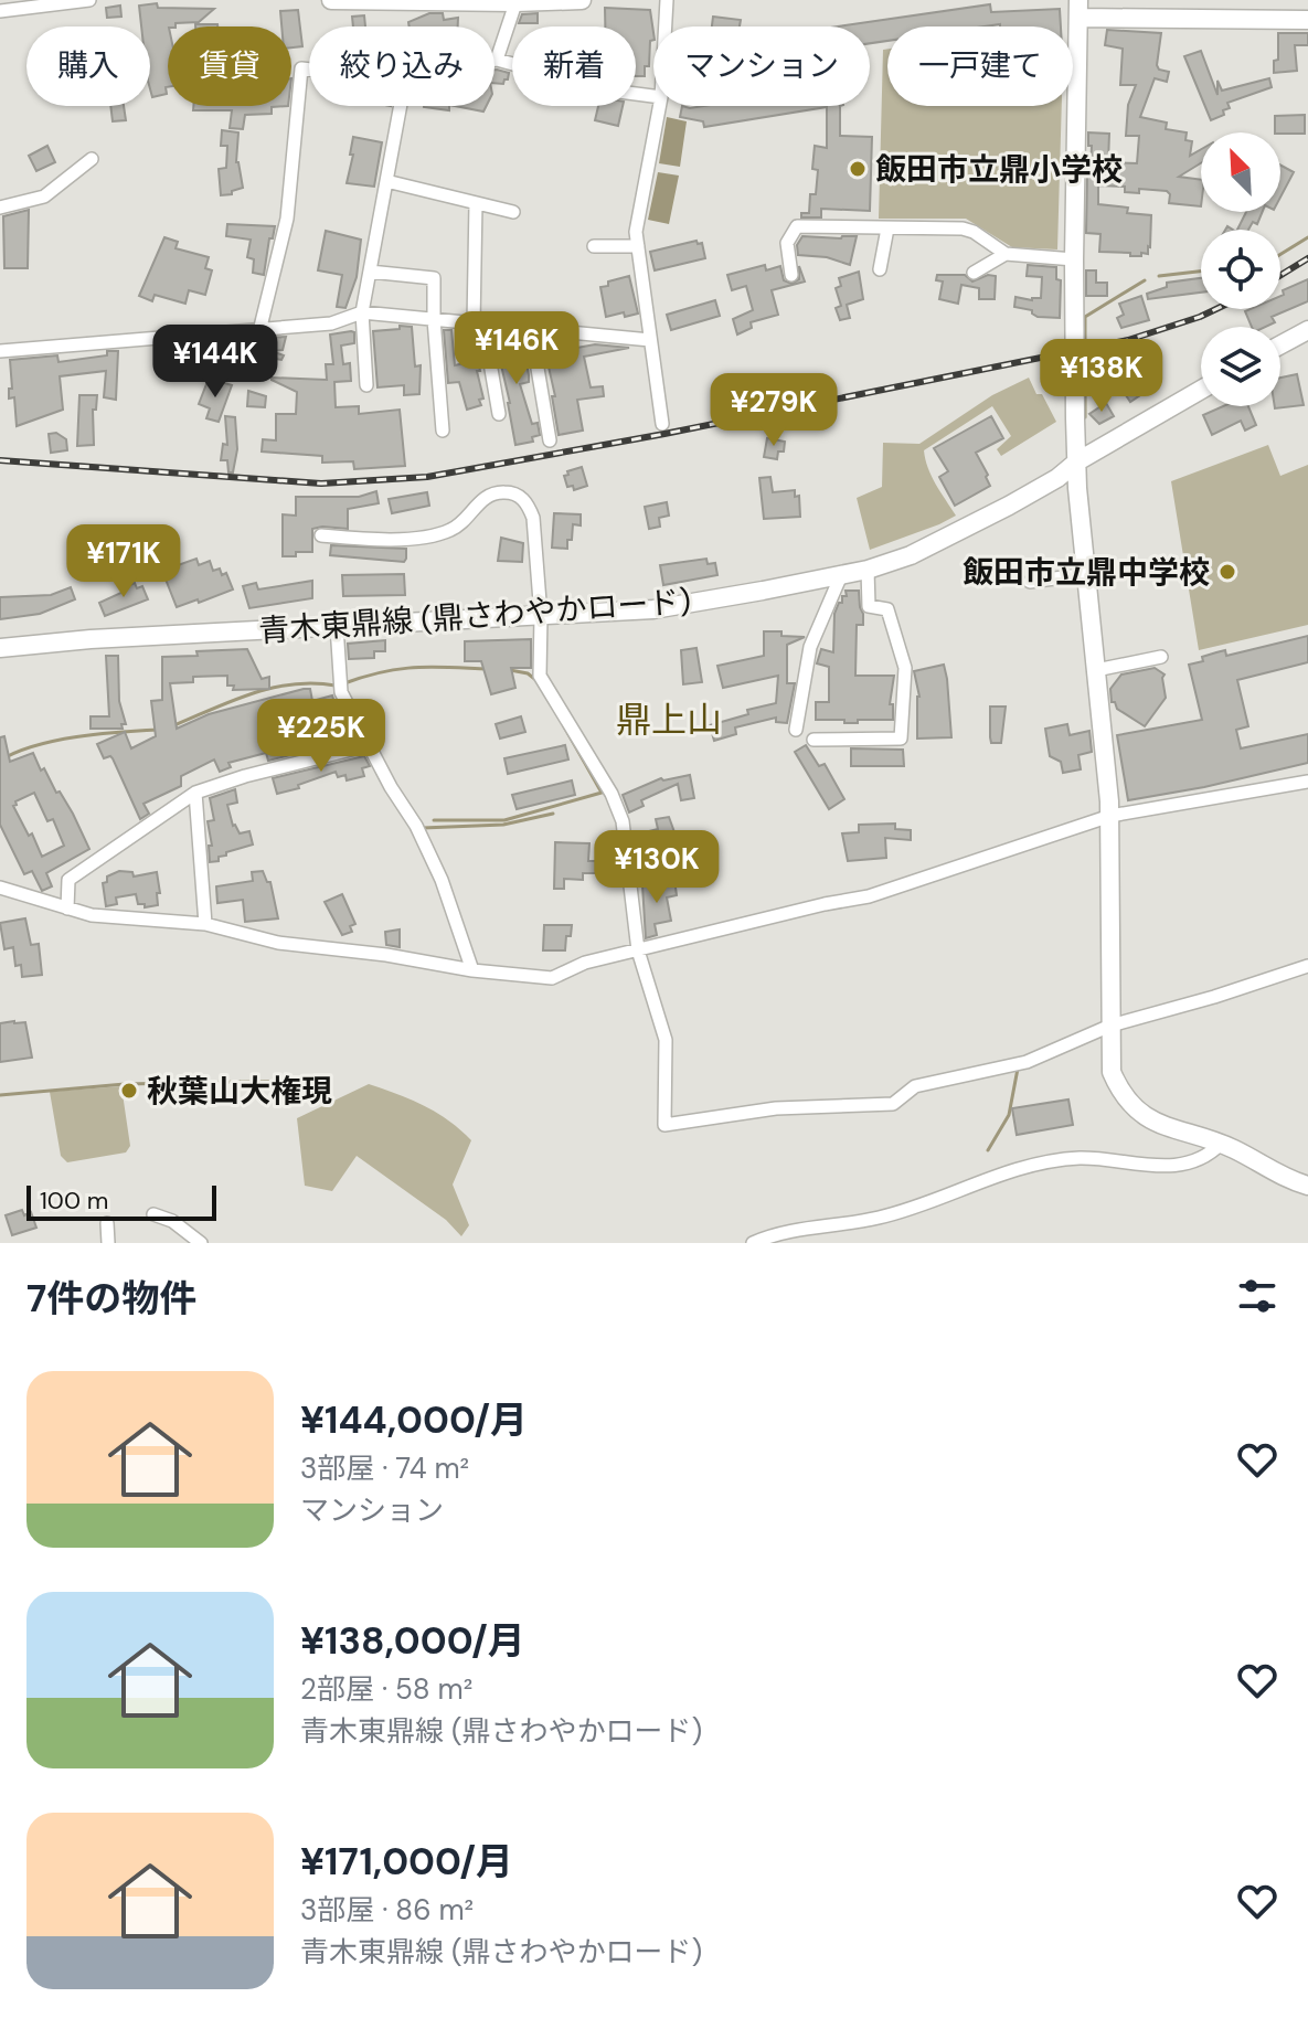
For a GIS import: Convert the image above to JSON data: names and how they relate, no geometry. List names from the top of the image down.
{
  "streets": {
    "street": ["青木東鼎線 (鼎さわやかロード)"]
  },
  "districts": ["鼎上山"],
  "places": ["飯田市立鼎小学校", "飯田市立鼎中学校", "秋葉山大権現"],
  "scale_bar": "100 m",
  "north": "top left",
  "page": {
    "chip": [
      "購入",
      "賃貸",
      "絞り込み",
      "新着",
      "マンション",
      "一戸建て"
    ],
    "price": [
      "¥146K",
      "¥144K",
      "¥138K",
      "¥279K",
      "¥171K",
      "¥225K",
      "¥130K"
    ],
    "scale": "100 m",
    "heading": "7件の物件",
    "list": [
      {
        "name": "¥144,000/月",
        "note": "3部屋 · 74 m² · マンション"
      },
      {
        "name": "¥138,000/月",
        "note": "2部屋 · 58 m² · 青木東鼎線 (鼎さわやかロード)"
      },
      {
        "name": "¥171,000/月",
        "note": "3部屋 · 86 m² · 青木東鼎線 (鼎さわやかロード)"
      }
    ]
  }
}
